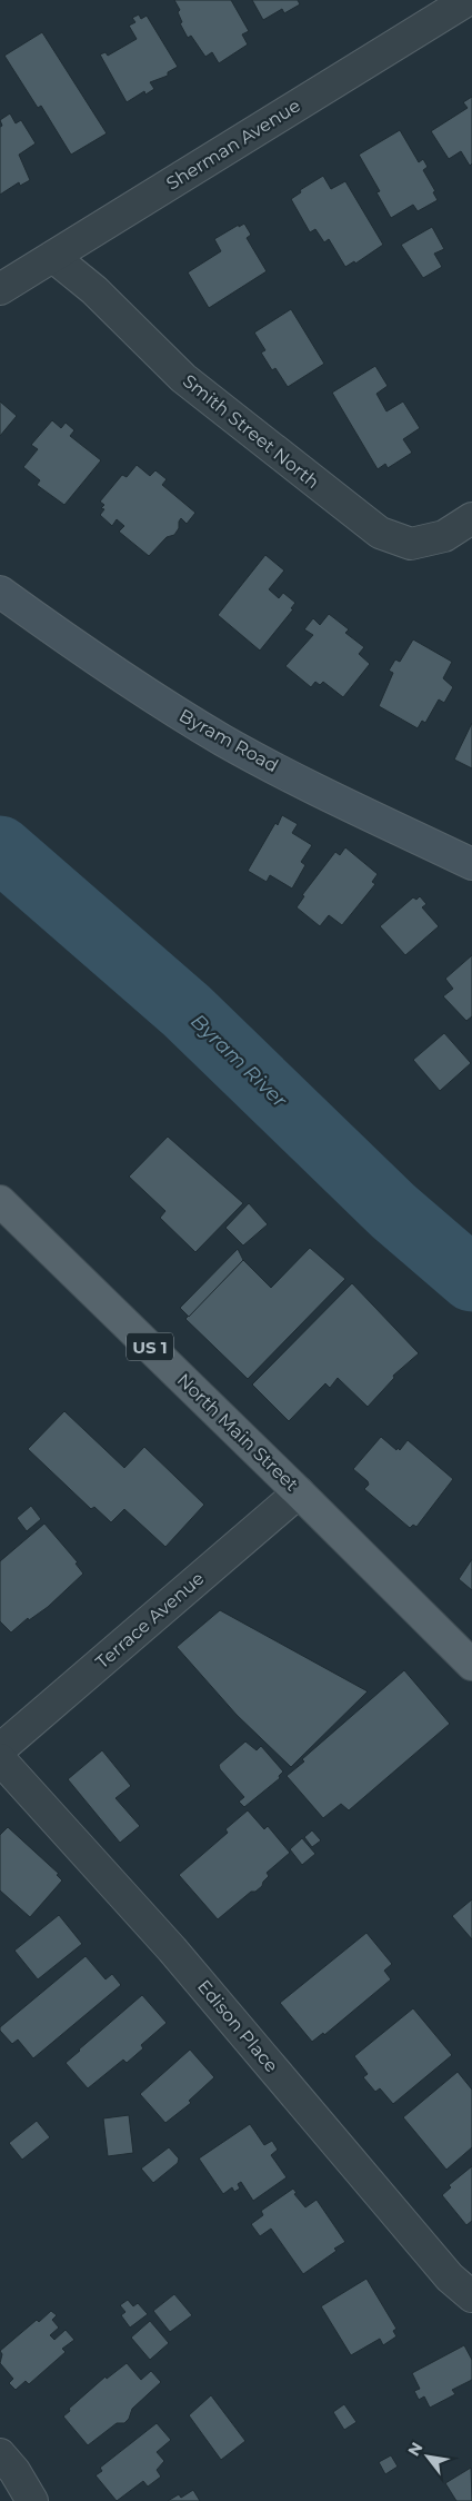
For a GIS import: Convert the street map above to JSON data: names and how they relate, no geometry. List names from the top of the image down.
{
  "streets": {
    "main road": ["Byram Road", "US 1", "North Main Street"],
    "street": [
      "Sherman Avenue",
      "Smith Street North",
      "Terrace Avenue",
      "Edison Place"
    ]
  },
  "crossings": [
    ["Sherman Avenue", "Smith Street North"],
    ["North Main Street", "Terrace Avenue"]
  ],
  "water": ["Byram River"],
  "north": "top left"
}
